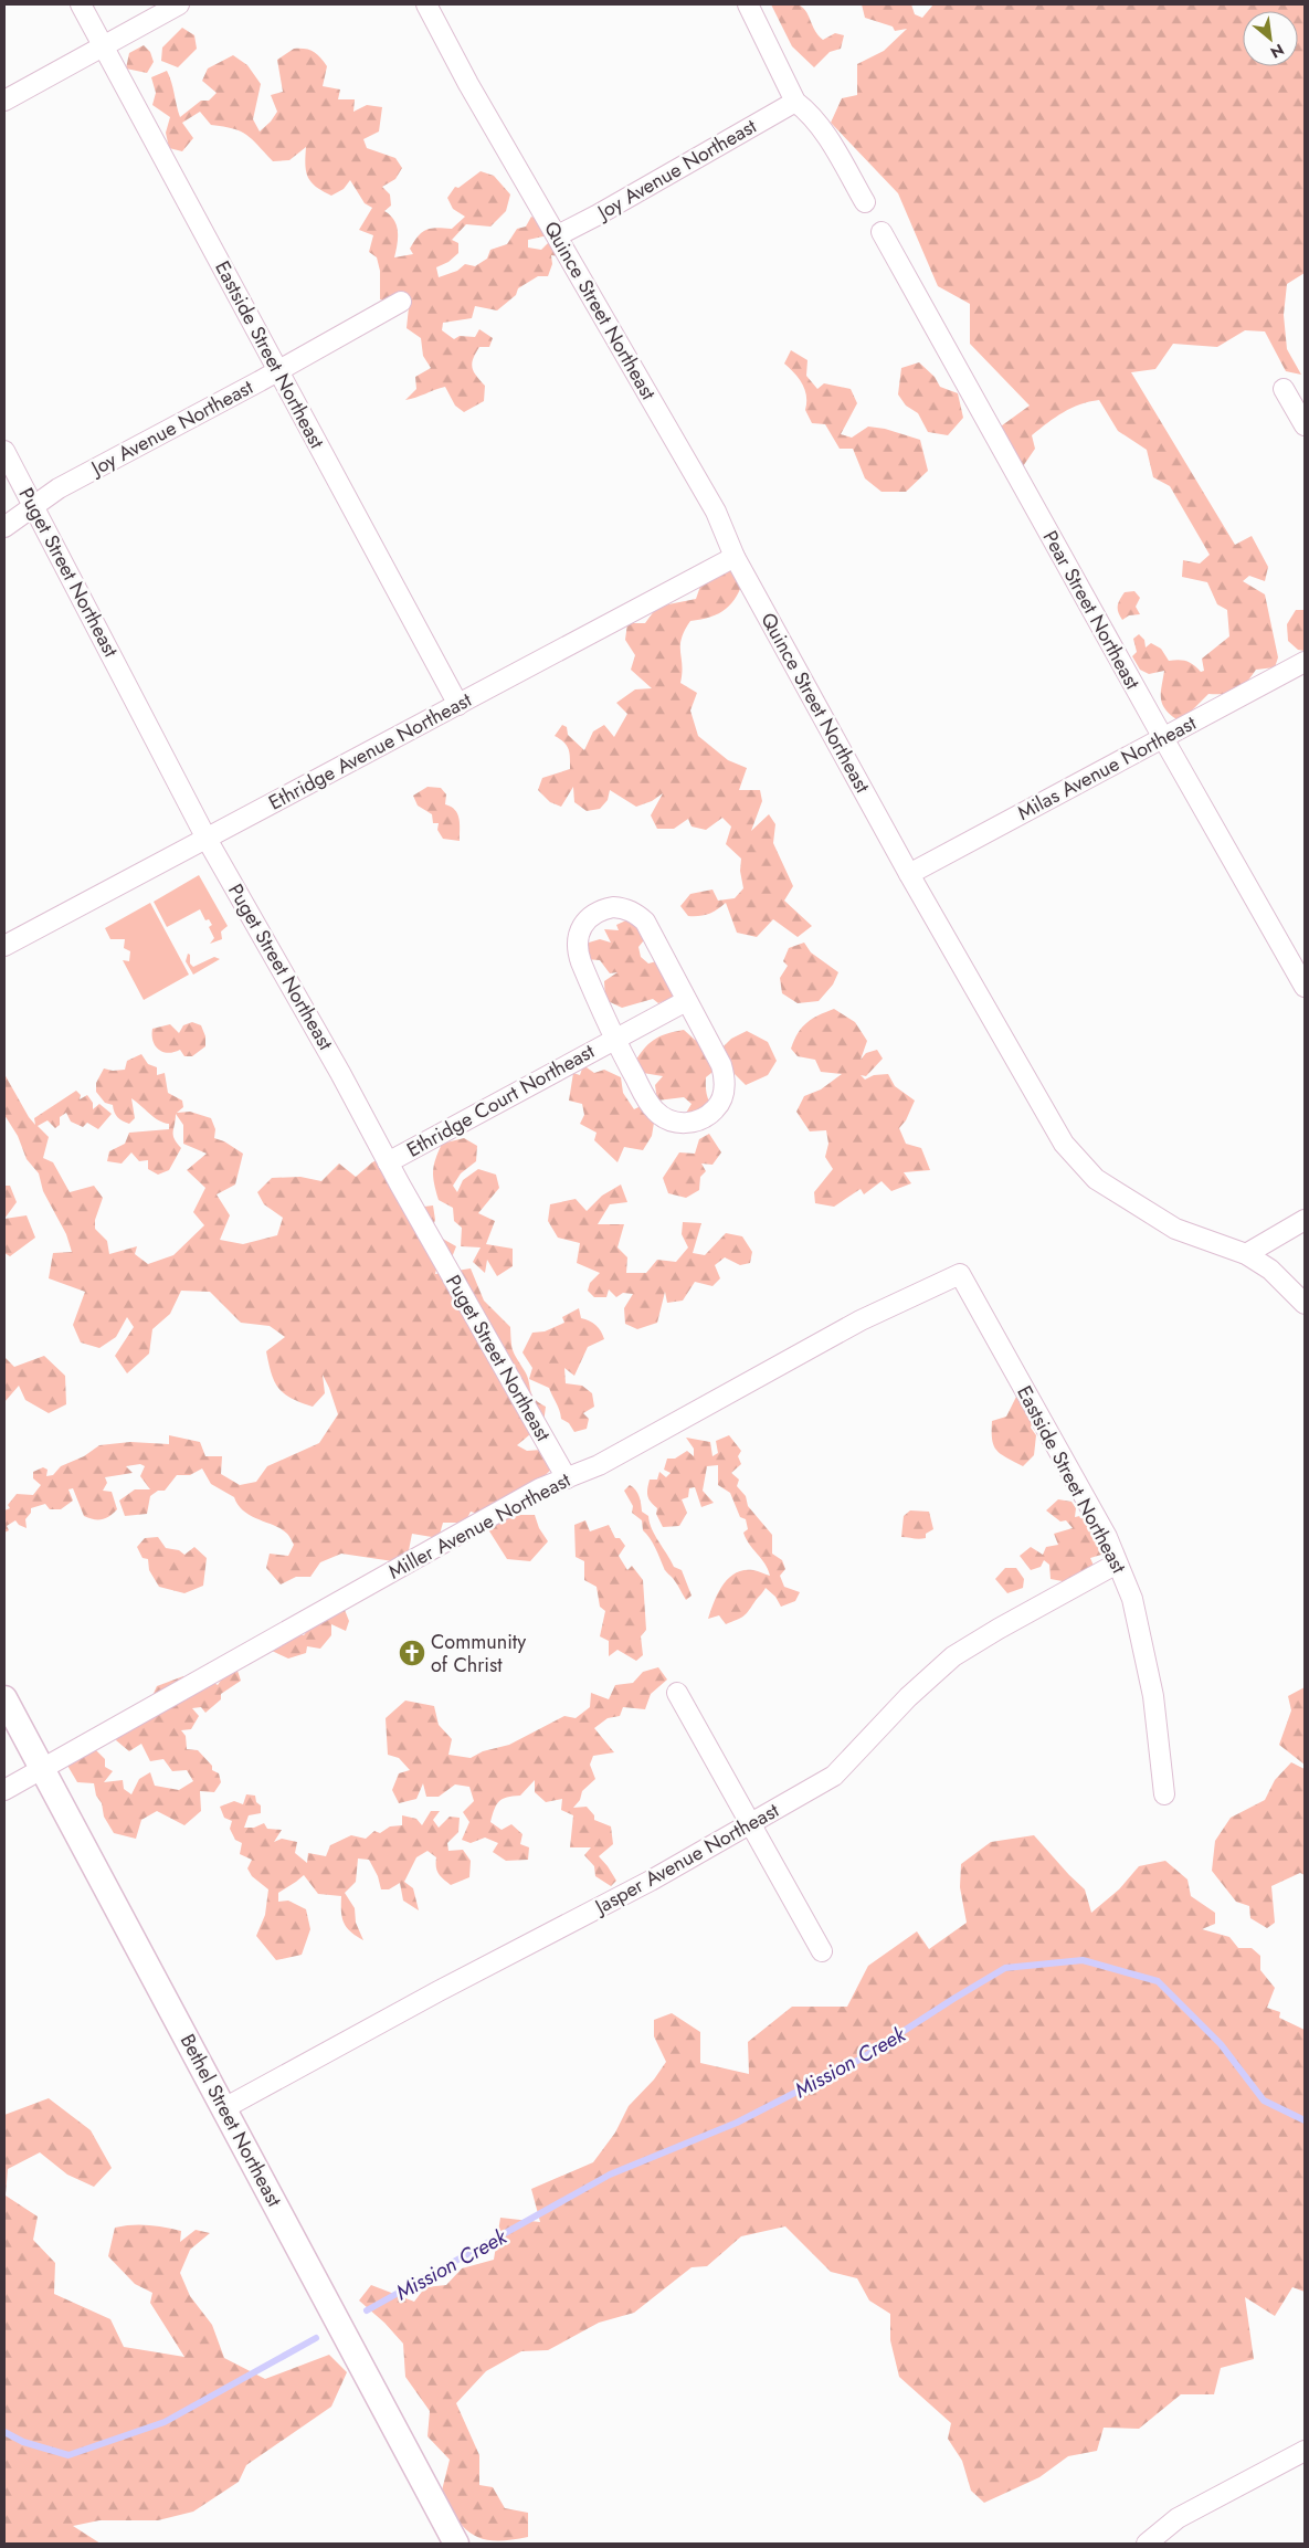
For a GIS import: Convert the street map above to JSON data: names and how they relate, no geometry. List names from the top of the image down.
{
  "streets": {
    "street": [
      "Joy Avenue Northeast",
      "Quince Street Northeast",
      "Eastside Street Northeast",
      "Puget Street Northeast",
      "Pear Street Northeast",
      "Ethridge Avenue Northeast",
      "Milas Avenue Northeast",
      "Ethridge Court Northeast",
      "Miller Avenue Northeast",
      "Jasper Avenue Northeast",
      "Bethel Street Northeast"
    ]
  },
  "crossings": [
    ["Joy Avenue Northeast", "Quince Street Northeast"],
    ["Joy Avenue Northeast", "Eastside Street Northeast"],
    ["Joy Avenue Northeast", "Puget Street Northeast"],
    ["Quince Street Northeast", "Ethridge Avenue Northeast"],
    ["Quince Street Northeast", "Milas Avenue Northeast"],
    ["Eastside Street Northeast", "Ethridge Avenue Northeast"],
    ["Eastside Street Northeast", "Miller Avenue Northeast"],
    ["Eastside Street Northeast", "Jasper Avenue Northeast"],
    ["Puget Street Northeast", "Ethridge Avenue Northeast"],
    ["Puget Street Northeast", "Ethridge Court Northeast"],
    ["Puget Street Northeast", "Miller Avenue Northeast"],
    ["Pear Street Northeast", "Milas Avenue Northeast"],
    ["Miller Avenue Northeast", "Bethel Street Northeast"],
    ["Jasper Avenue Northeast", "Bethel Street Northeast"]
  ],
  "water": ["Mission Creek"],
  "places": {
    "church": ["Community of Christ"]
  },
  "north": "bottom right"
}
